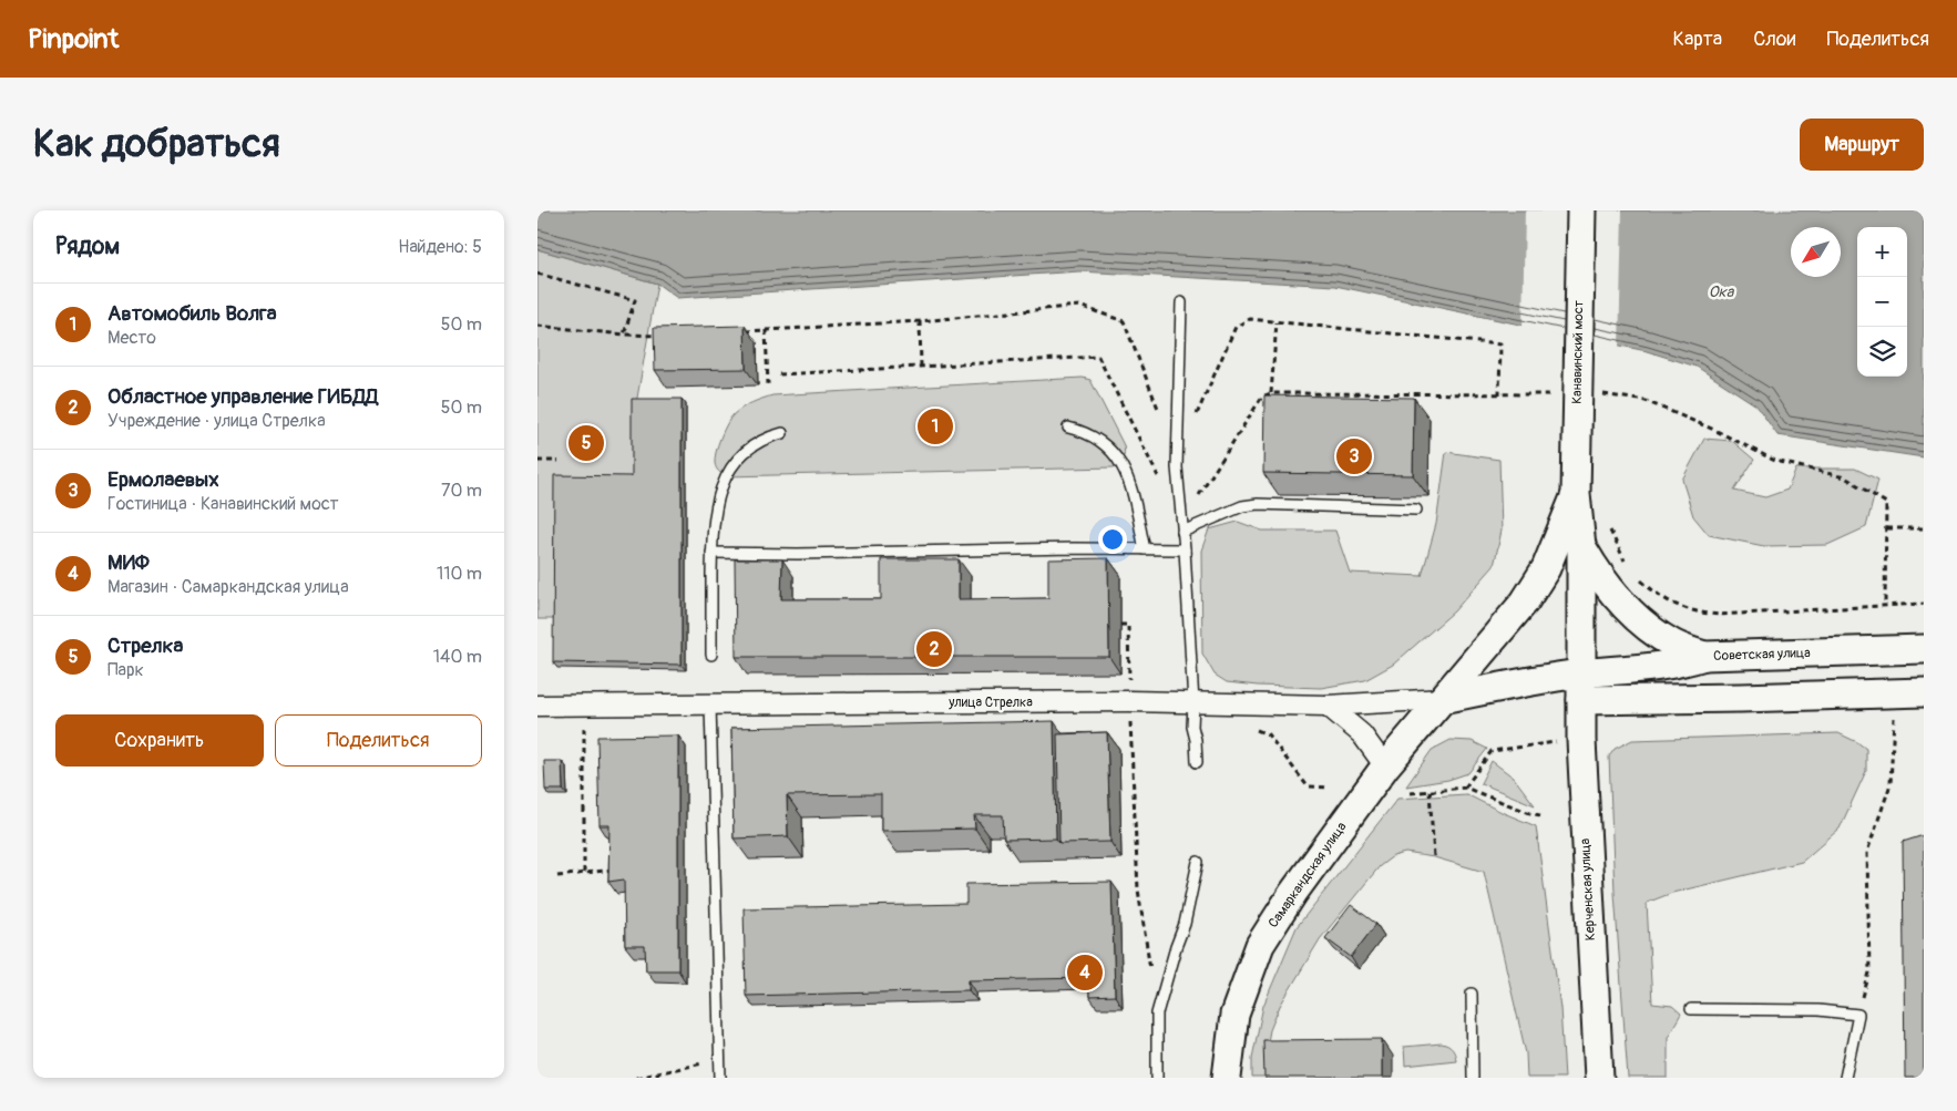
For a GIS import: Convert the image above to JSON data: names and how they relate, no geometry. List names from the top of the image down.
{
  "streets": {
    "main road": [
      "Канавинский мост",
      "Советская улица",
      "Самаркандская улица",
      "Керченская улица"
    ],
    "street": ["улица Стрелка"]
  },
  "crossings": [
    ["Канавинский мост", "Самаркандская улица"],
    ["Канавинский мост", "Керченская улица"],
    ["Советская улица", "Керченская улица"],
    ["улица Стрелка", "Самаркандская улица"],
    ["Самаркандская улица", "Керченская улица"]
  ],
  "water": ["Ока"],
  "north": "bottom left",
  "page": {
    "header": "Pinpoint",
    "nav": ["Карта", "Слои", "Поделиться"],
    "buttons": [
      "Маршрут",
      ["Сохранить", "Поделиться"]
    ],
    "title": "Как добраться",
    "heading": ["Рядом", "Найдено: 5"],
    "map_buttons": ["+", "−"],
    "list": [
      {
        "mark": "1",
        "name": "Автомобиль Волга",
        "note": "Место",
        "value": "50 m"
      },
      {
        "mark": "2",
        "name": "Областное управление ГИБДД",
        "note": "Учреждение · улица Стрелка",
        "value": "50 m"
      },
      {
        "mark": "3",
        "name": "Ермолаевых",
        "note": "Гостиница · Канавинский мост",
        "value": "70 m"
      },
      {
        "mark": "4",
        "name": "МИФ",
        "note": "Магазин · Самаркандская улица",
        "value": "110 m"
      },
      {
        "mark": "5",
        "name": "Стрелка",
        "note": "Парк",
        "value": "140 m"
      }
    ],
    "pins": [
      "1",
      "5",
      "3",
      "2",
      "4"
    ]
  }
}
